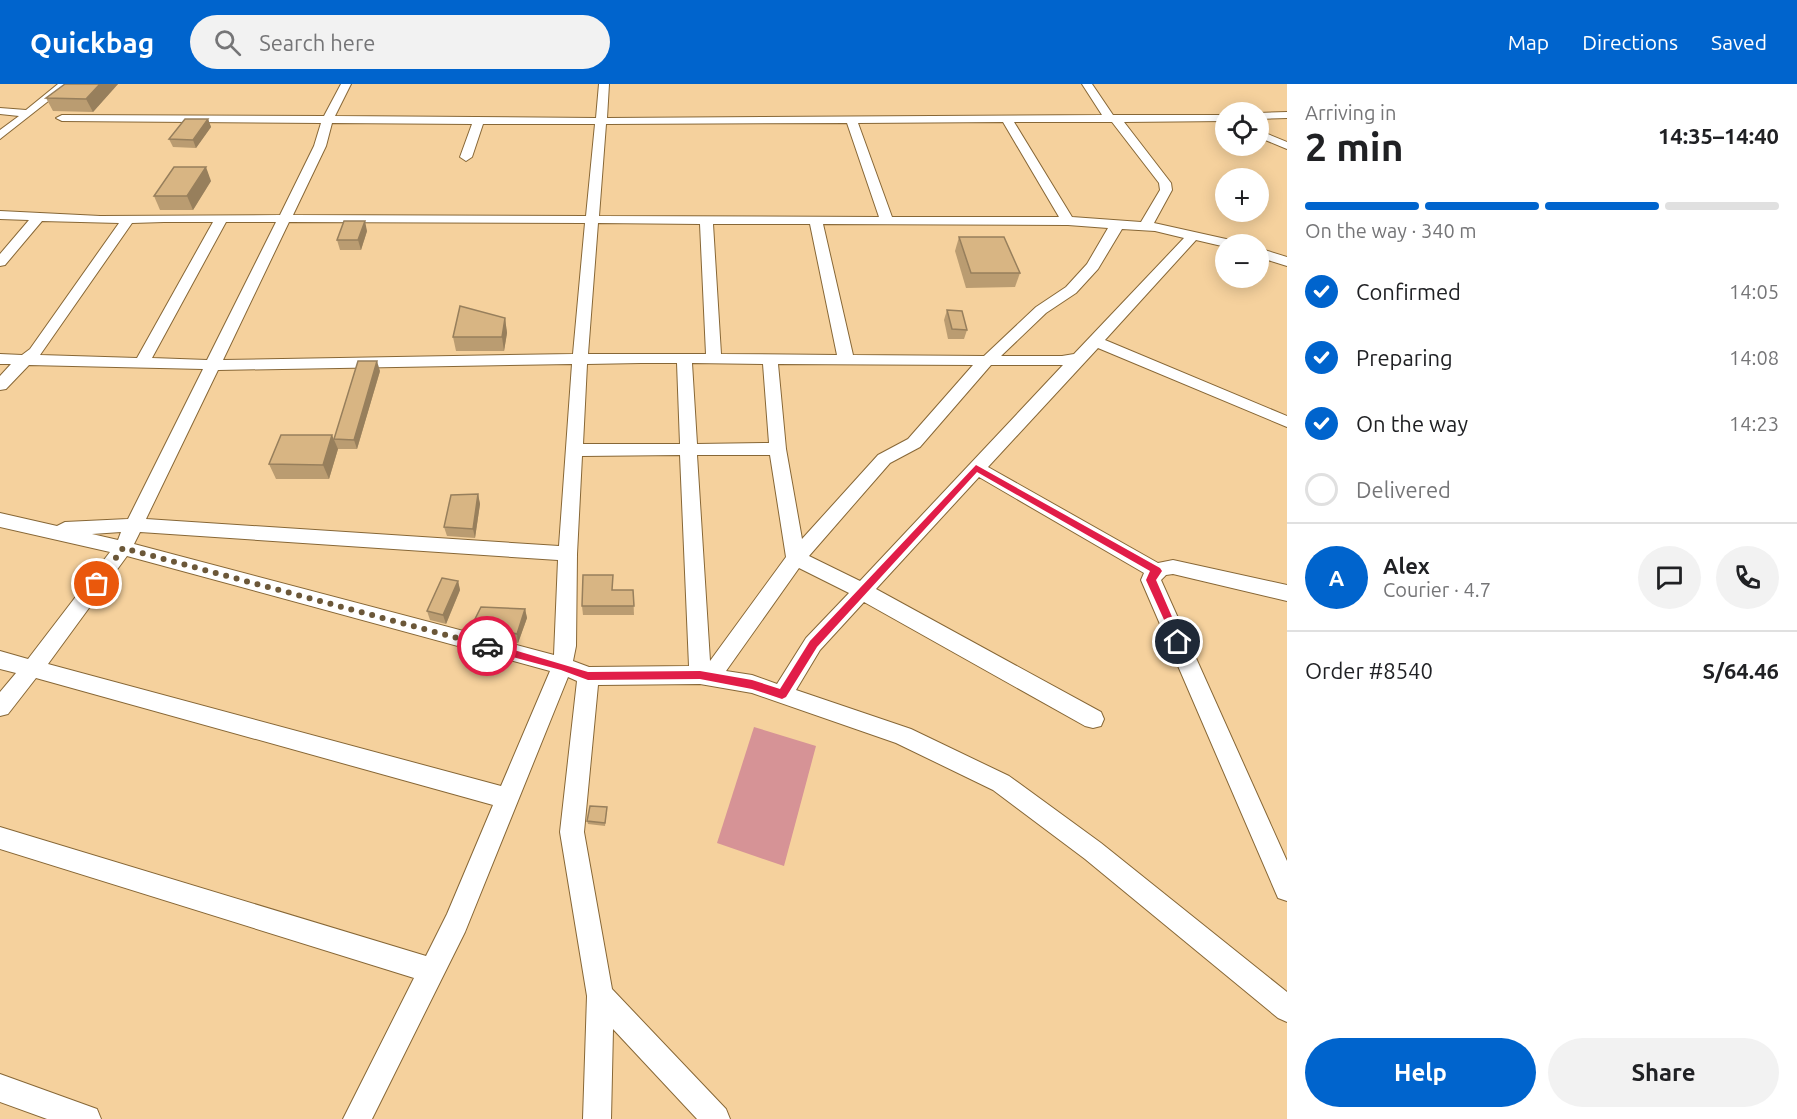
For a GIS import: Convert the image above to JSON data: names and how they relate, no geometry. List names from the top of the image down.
{
  "page": {
    "header": "Quickbag",
    "search": "Search here",
    "nav": ["Map", "Directions", "Saved"],
    "heading": ["2 min", "Arriving in", "14:35–14:40"],
    "panel": [
      "Alex",
      "Courier · 4.7",
      "Order #8540",
      "S/64.46"
    ],
    "map_buttons": ["+", "−"],
    "bar": "On the way · 340 m",
    "list": [
      ["Confirmed", "14:05"],
      ["Preparing", "14:08"],
      ["On the way", "14:23"],
      "Delivered"
    ],
    "round": "A",
    "buttons": ["Help", "Share"]
  }
}
